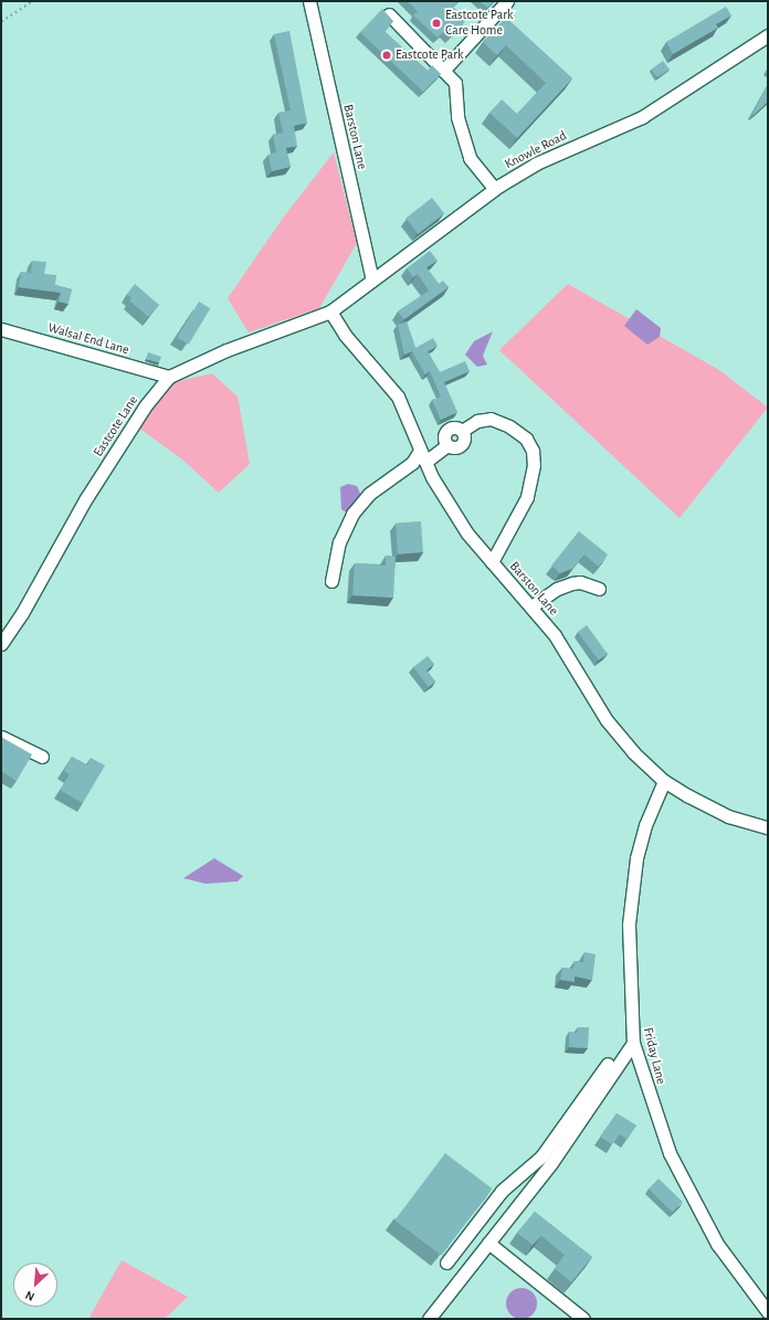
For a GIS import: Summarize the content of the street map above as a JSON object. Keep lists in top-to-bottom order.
{
  "streets": {
    "street": [
      "Barston Lane",
      "Knowle Road",
      "Walsal End Lane",
      "Eastcote Lane",
      "Friday Lane"
    ]
  },
  "crossings": [
    ["Barston Lane", "Knowle Road"],
    ["Barston Lane", "Eastcote Lane"],
    ["Barston Lane", "Friday Lane"],
    ["Knowle Road", "Eastcote Lane"],
    ["Walsal End Lane", "Eastcote Lane"]
  ],
  "places": ["Eastcote Park Care Home", "Eastcote Park"],
  "north": "bottom left"
}
